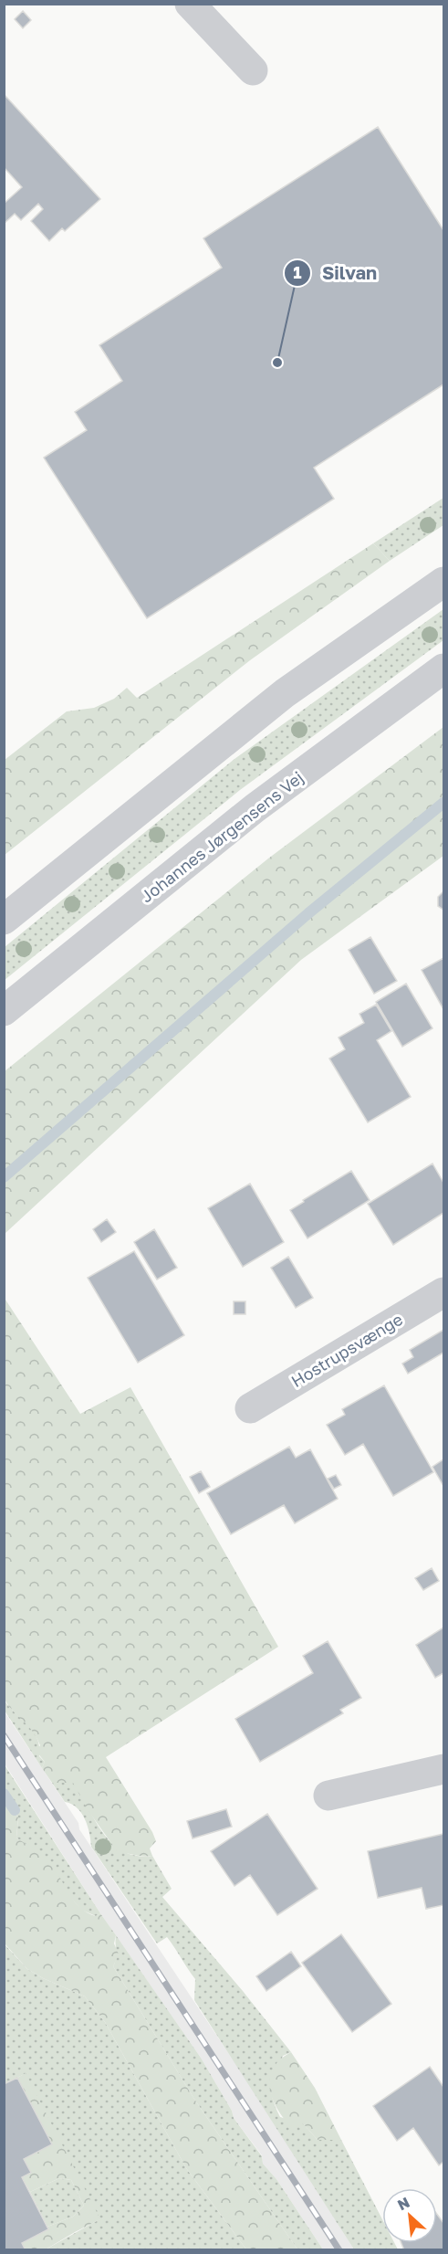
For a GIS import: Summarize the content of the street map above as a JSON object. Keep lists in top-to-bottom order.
{
  "streets": {
    "street": ["Johannes Jørgensens Vej", "Hostrupsvænge"]
  },
  "places": ["Silvan"],
  "north": "top left"
}
